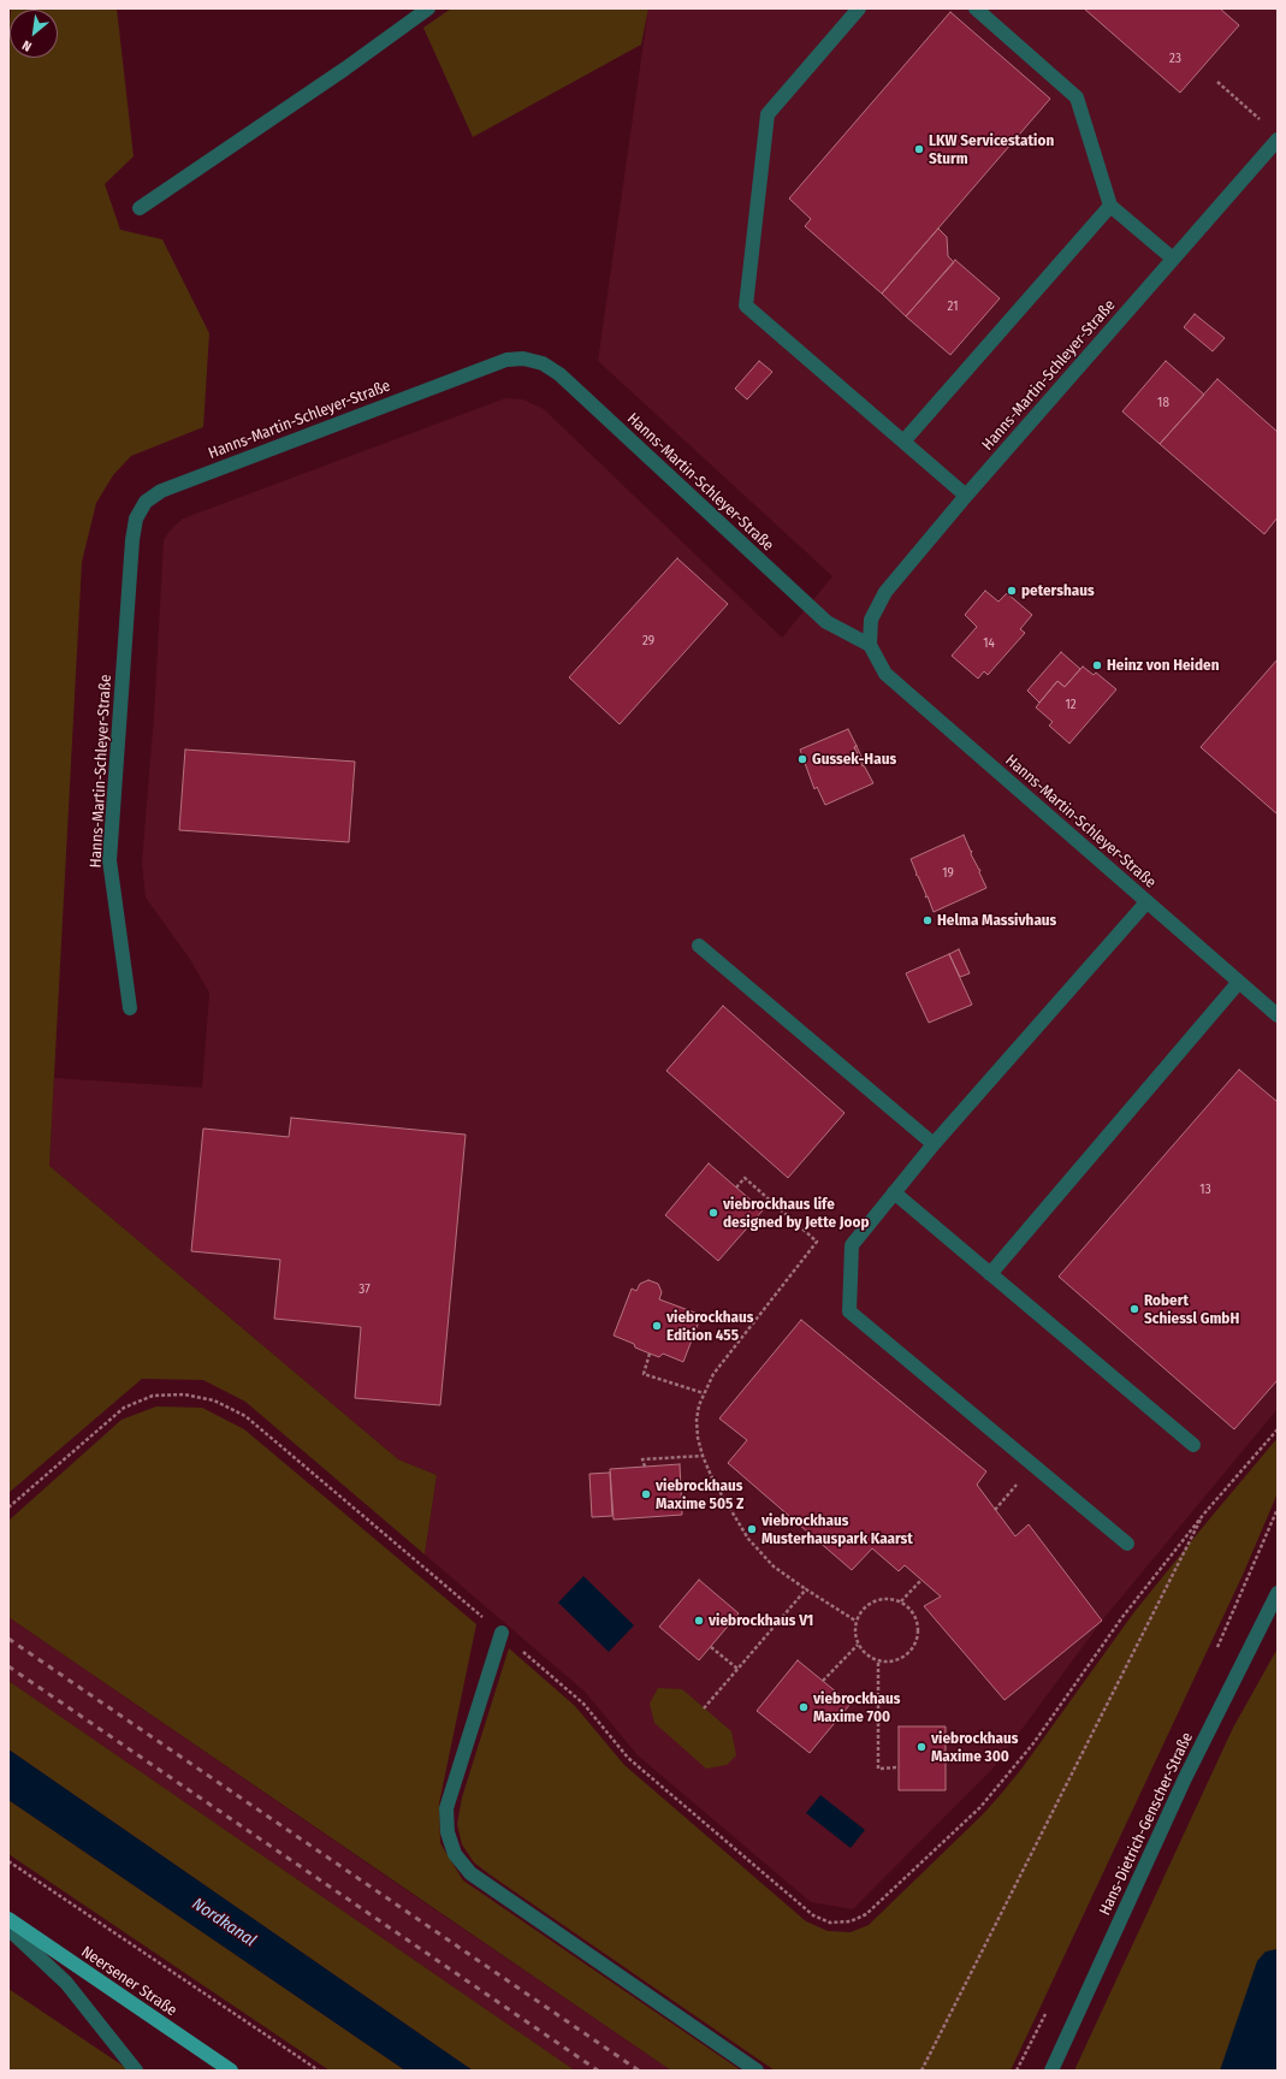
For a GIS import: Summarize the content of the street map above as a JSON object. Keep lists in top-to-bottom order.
{
  "streets": {
    "main road": ["Neersener Straße"],
    "street": ["Hanns-Martin-Schleyer-Straße", "Hans-Dietrich-Genscher-Straße"]
  },
  "water": ["Nordkanal"],
  "places": [
    "LKW Servicestation Sturm",
    "petershaus",
    "Heinz von Heiden",
    "Gussek-Haus",
    "Helma Massivhaus",
    "viebrockhaus life designed by Jette Joop",
    "Robert Schiessl GmbH",
    "viebrockhaus Edition 455",
    "viebrockhaus Maxime 505 Z",
    "viebrockhaus Musterhauspark Kaarst",
    "viebrockhaus V1",
    "viebrockhaus Maxime 700",
    "viebrockhaus Maxime 300"
  ],
  "house_numbers": [
    "23",
    "21",
    "18",
    "29",
    "14",
    "12",
    "19",
    "13",
    "37"
  ],
  "north": "bottom left"
}
